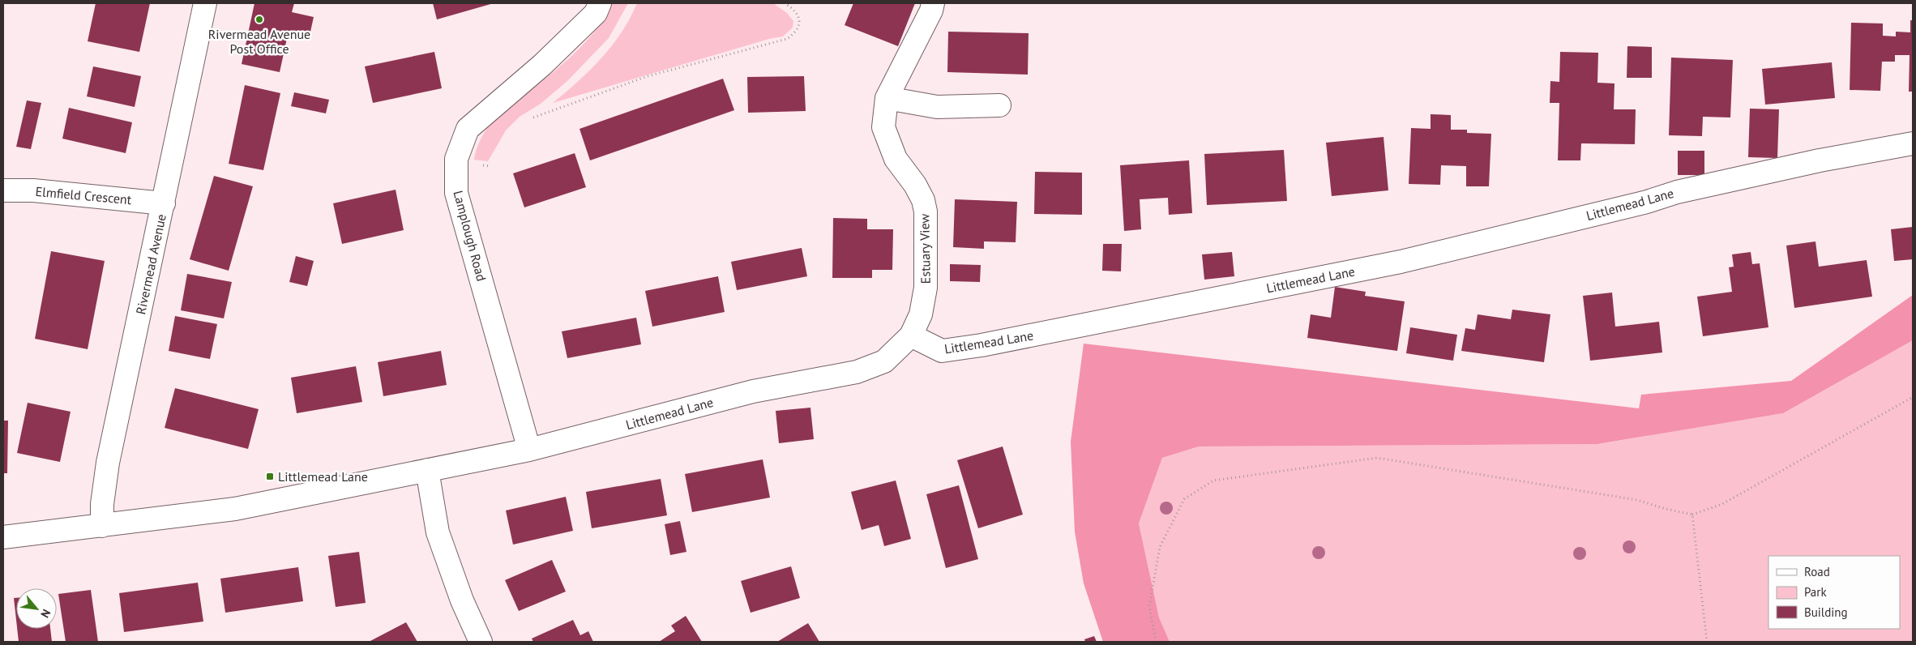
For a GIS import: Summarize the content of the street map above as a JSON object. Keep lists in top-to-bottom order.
{
  "streets": {
    "street": [
      "Elmfield Crescent",
      "Littlemead Lane",
      "Lamplough Road",
      "Estuary View",
      "Rivermead Avenue"
    ]
  },
  "crossings": [
    ["Elmfield Crescent", "Rivermead Avenue"],
    ["Littlemead Lane", "Lamplough Road"],
    ["Littlemead Lane", "Estuary View"],
    ["Littlemead Lane", "Rivermead Avenue"]
  ],
  "places": {
    "other": ["Rivermead Avenue Post Office"],
    "transit": ["Littlemead Lane"]
  },
  "legend": ["Road", "Park", "Building"],
  "north": "bottom right"
}
